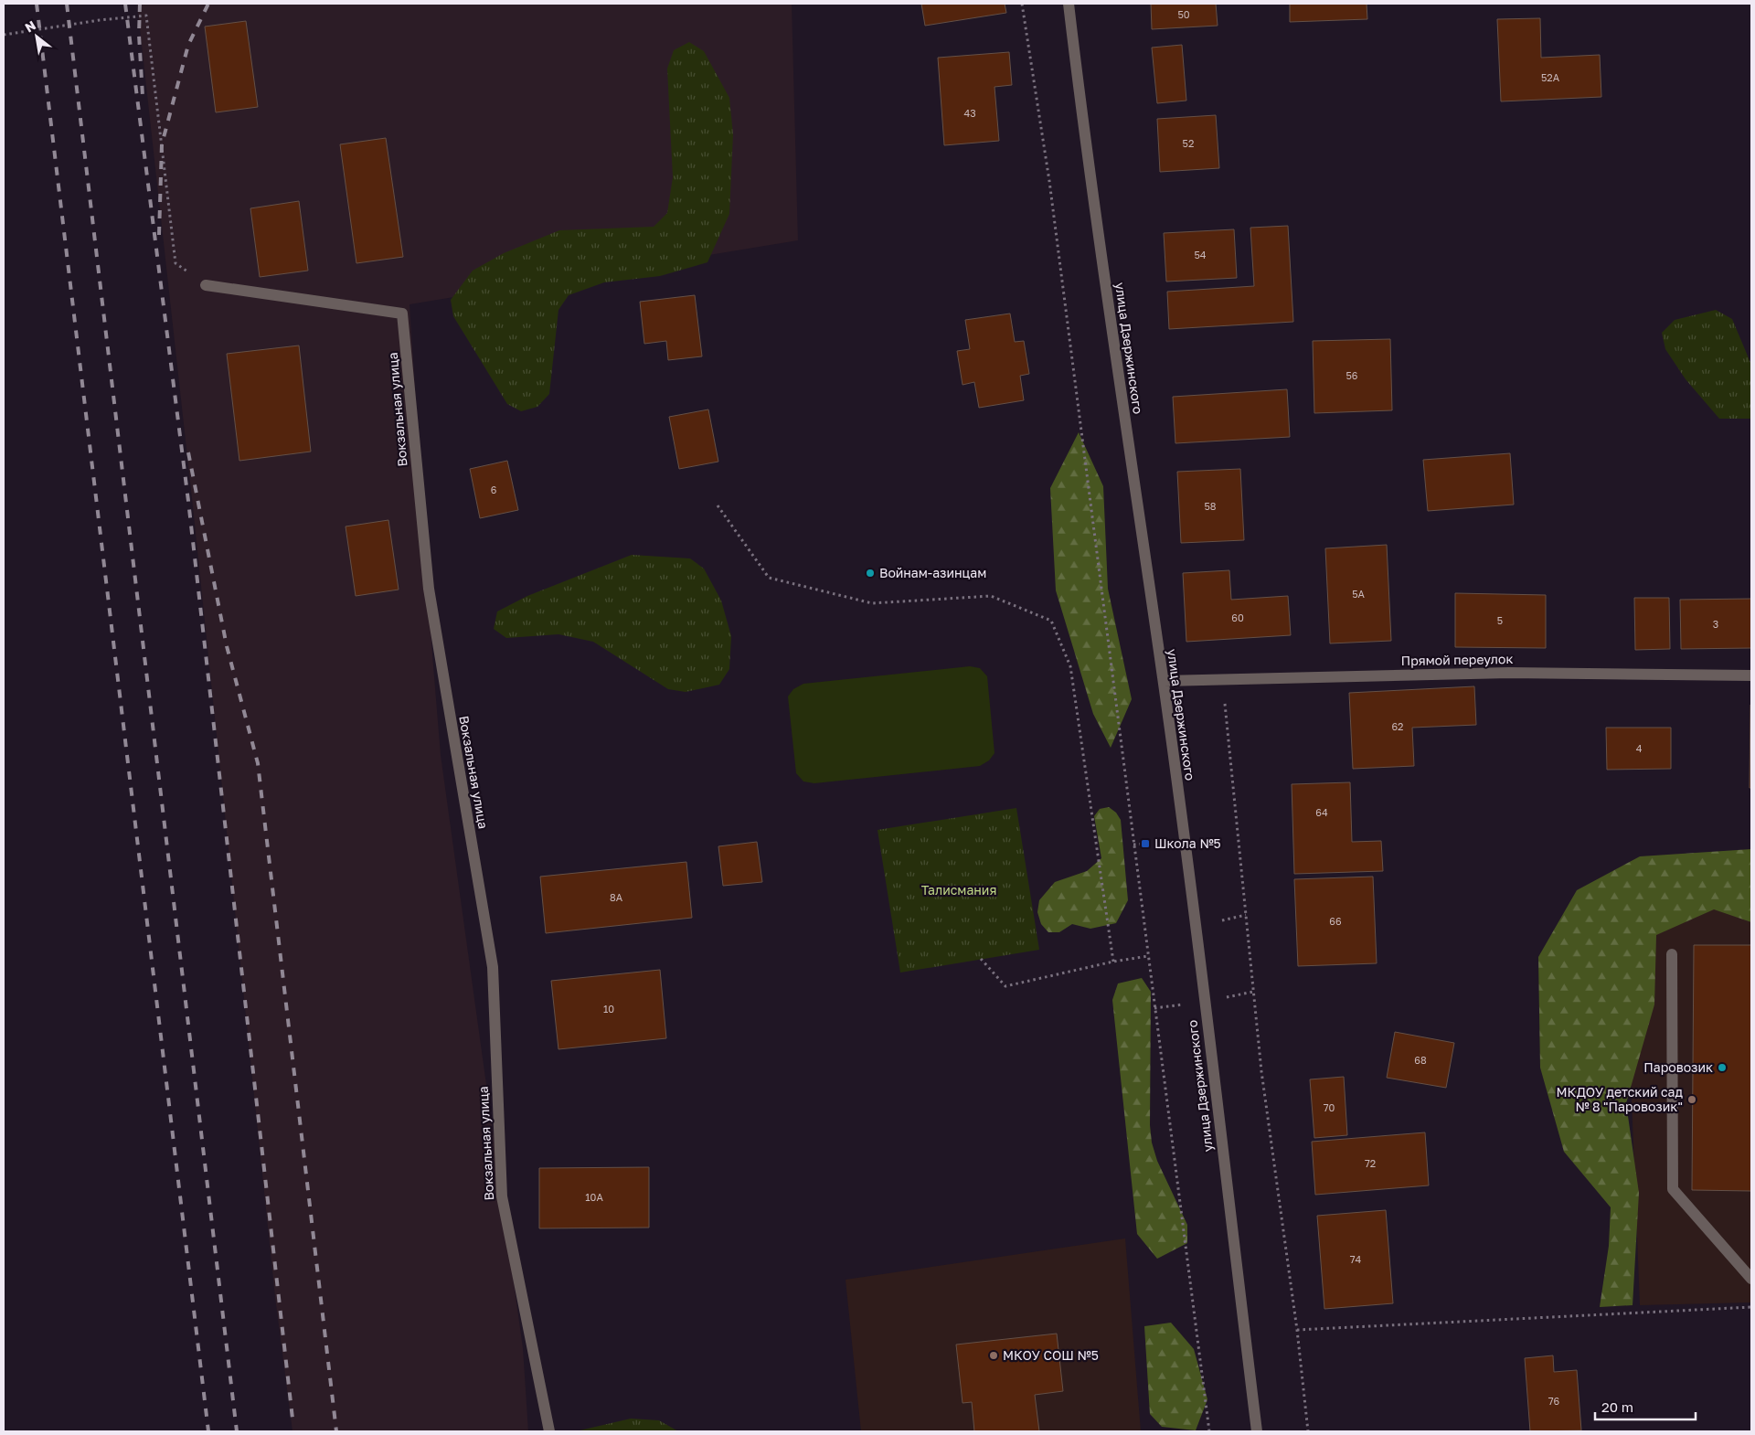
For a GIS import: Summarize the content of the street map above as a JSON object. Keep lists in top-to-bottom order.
{
  "streets": {
    "street": ["улица Дзержинского", "Вокзальная улица", "Прямой переулок"]
  },
  "crossings": [
    ["улица Дзержинского", "Прямой переулок"]
  ],
  "parks": ["Талисмания"],
  "places": {
    "other": [
      "Войнам-азинцам",
      "Паровозик",
      "МКДОУ детский сад № 8 \"Паровозик\"",
      "МКОУ СОШ №5"
    ],
    "transit": ["Школа №5"]
  },
  "house_numbers": [
    "50",
    "52А",
    "43",
    "52",
    "54",
    "56",
    "6",
    "58",
    "5А",
    "60",
    "5",
    "3",
    "62",
    "4",
    "64",
    "8А",
    "66",
    "10",
    "68",
    "70",
    "72",
    "10А",
    "74",
    "76"
  ],
  "scale_bar": "20 m",
  "north": "top left"
}
